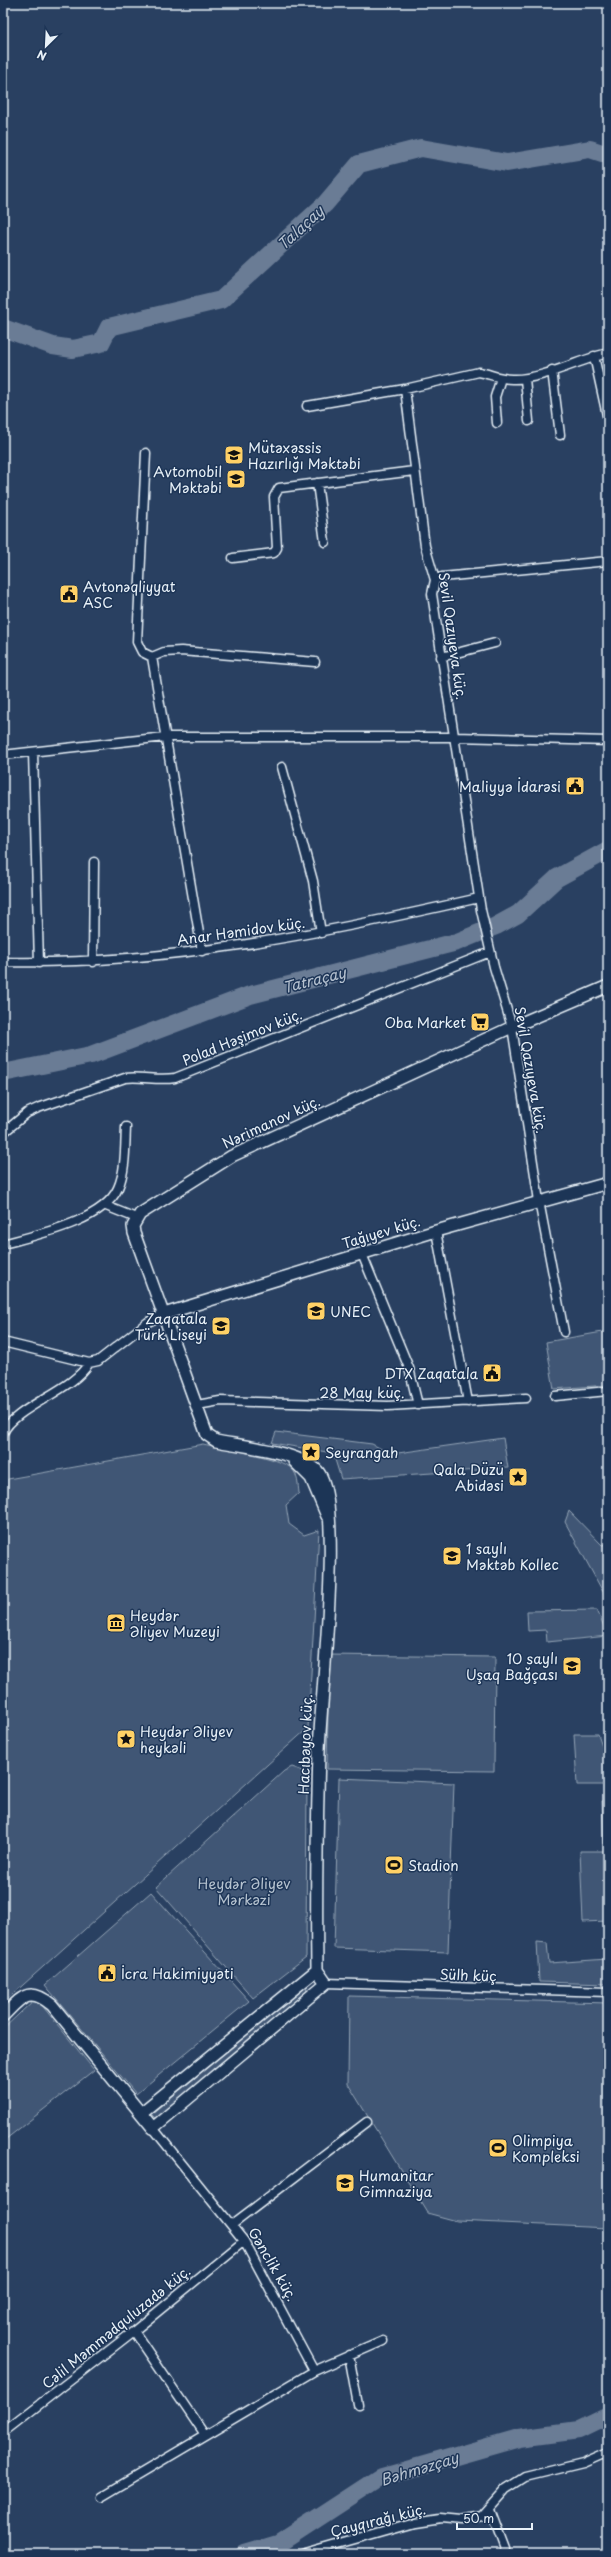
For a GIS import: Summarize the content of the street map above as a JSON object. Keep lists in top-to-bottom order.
{
  "streets": {
    "street": [
      "Sevil Qazıyeva küç.",
      "Anar Həmidov küç.",
      "Polad Həşimov küç.",
      "Nərimanov küç.",
      "Tağıyev küç.",
      "28 May küç.",
      "Hacıbəyov küç.",
      "Sülh küç",
      "Gənclik küç.",
      "Cəlil Məmmədquluzadə küç.",
      "Çayqırağı küç."
    ]
  },
  "crossings": [
    ["Sevil Qazıyeva küç.", "Anar Həmidov küç."],
    ["Sevil Qazıyeva küç.", "Polad Həşimov küç."],
    ["Sevil Qazıyeva küç.", "Nərimanov küç."],
    ["Sevil Qazıyeva küç.", "Tağıyev küç."],
    ["28 May küç.", "Hacıbəyov küç."],
    ["Gənclik küç.", "Cəlil Məmmədquluzadə küç."]
  ],
  "water": ["Talaçay", "Tatraçay", "Bəhməzçay"],
  "parks": ["Heydər Əliyev Mərkəzi"],
  "places": {
    "school or university": [
      "Mütəxəssis Hazırlığı Məktəbi",
      "Avtomobil Məktəbi",
      "UNEC",
      "Zaqatala Türk Liseyi",
      "1 saylı Məktəb Kollec",
      "10 saylı Uşaq Bağçası",
      "Humanitar Gimnaziya"
    ],
    "public building": [
      "Avtonəqliyyat ASC",
      "Maliyyə İdarəsi",
      "DTX Zaqatala",
      "İcra Hakimiyyəti"
    ],
    "supermarket": ["Oba Market"],
    "place": ["Seyrangah", "Qala Düzü Abidəsi", "Heydər Əliyev heykəli"],
    "museum": ["Heydər Əliyev Muzeyi"],
    "sports": ["Stadion", "Olimpiya Kompleksi"]
  },
  "scale_bar": "50 m",
  "north": "bottom left"
}
